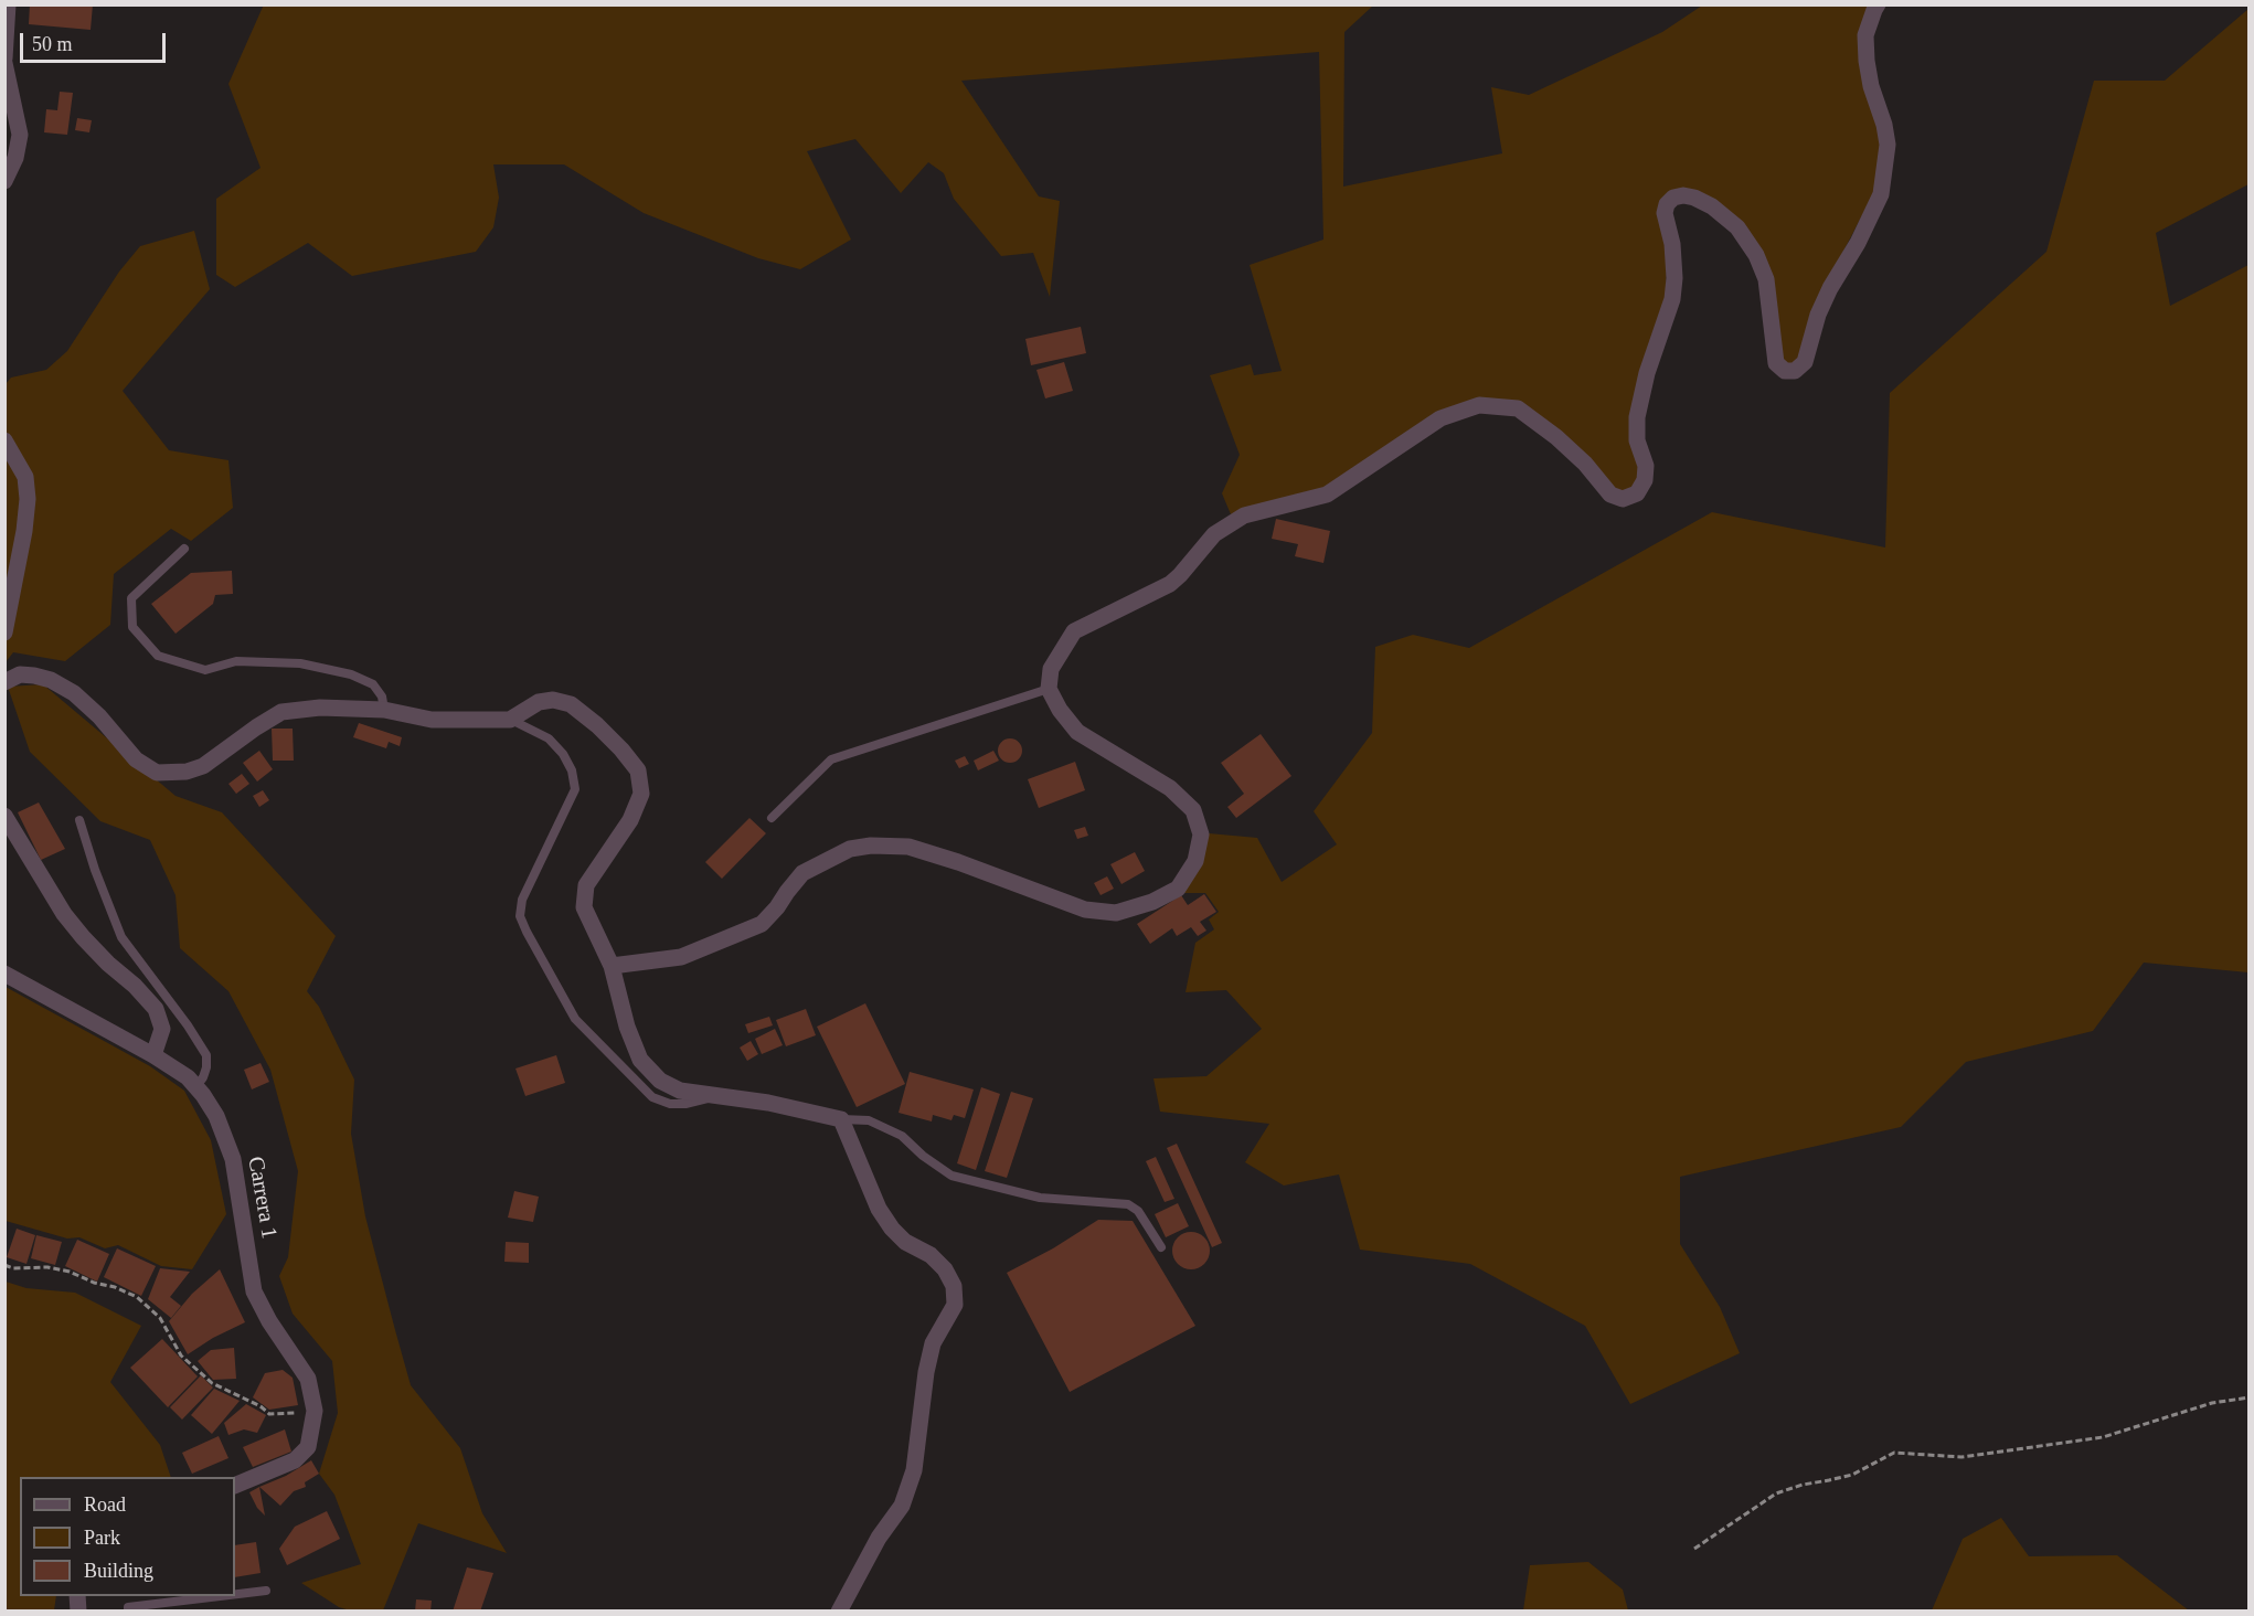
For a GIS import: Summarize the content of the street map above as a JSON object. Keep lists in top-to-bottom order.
{
  "streets": {
    "street": ["Carrera 1"]
  },
  "legend": ["Road", "Park", "Building"],
  "scale_bar": "50 m"
}
